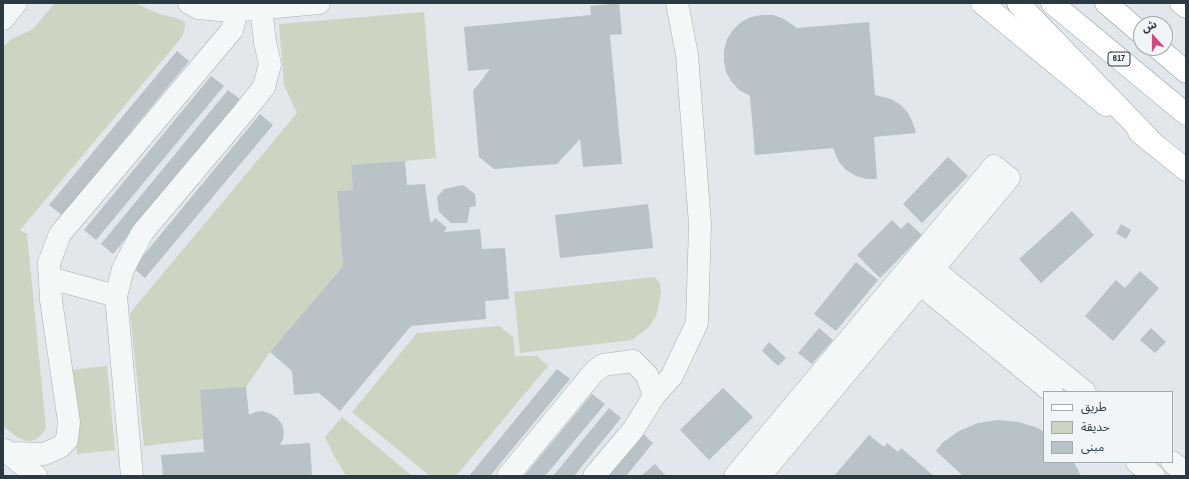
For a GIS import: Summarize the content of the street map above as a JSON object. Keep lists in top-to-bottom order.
{
  "streets": {
    "main road": ["617"]
  },
  "legend": ["طريق", "حديقة", "مبنى"],
  "north": "top"
}
